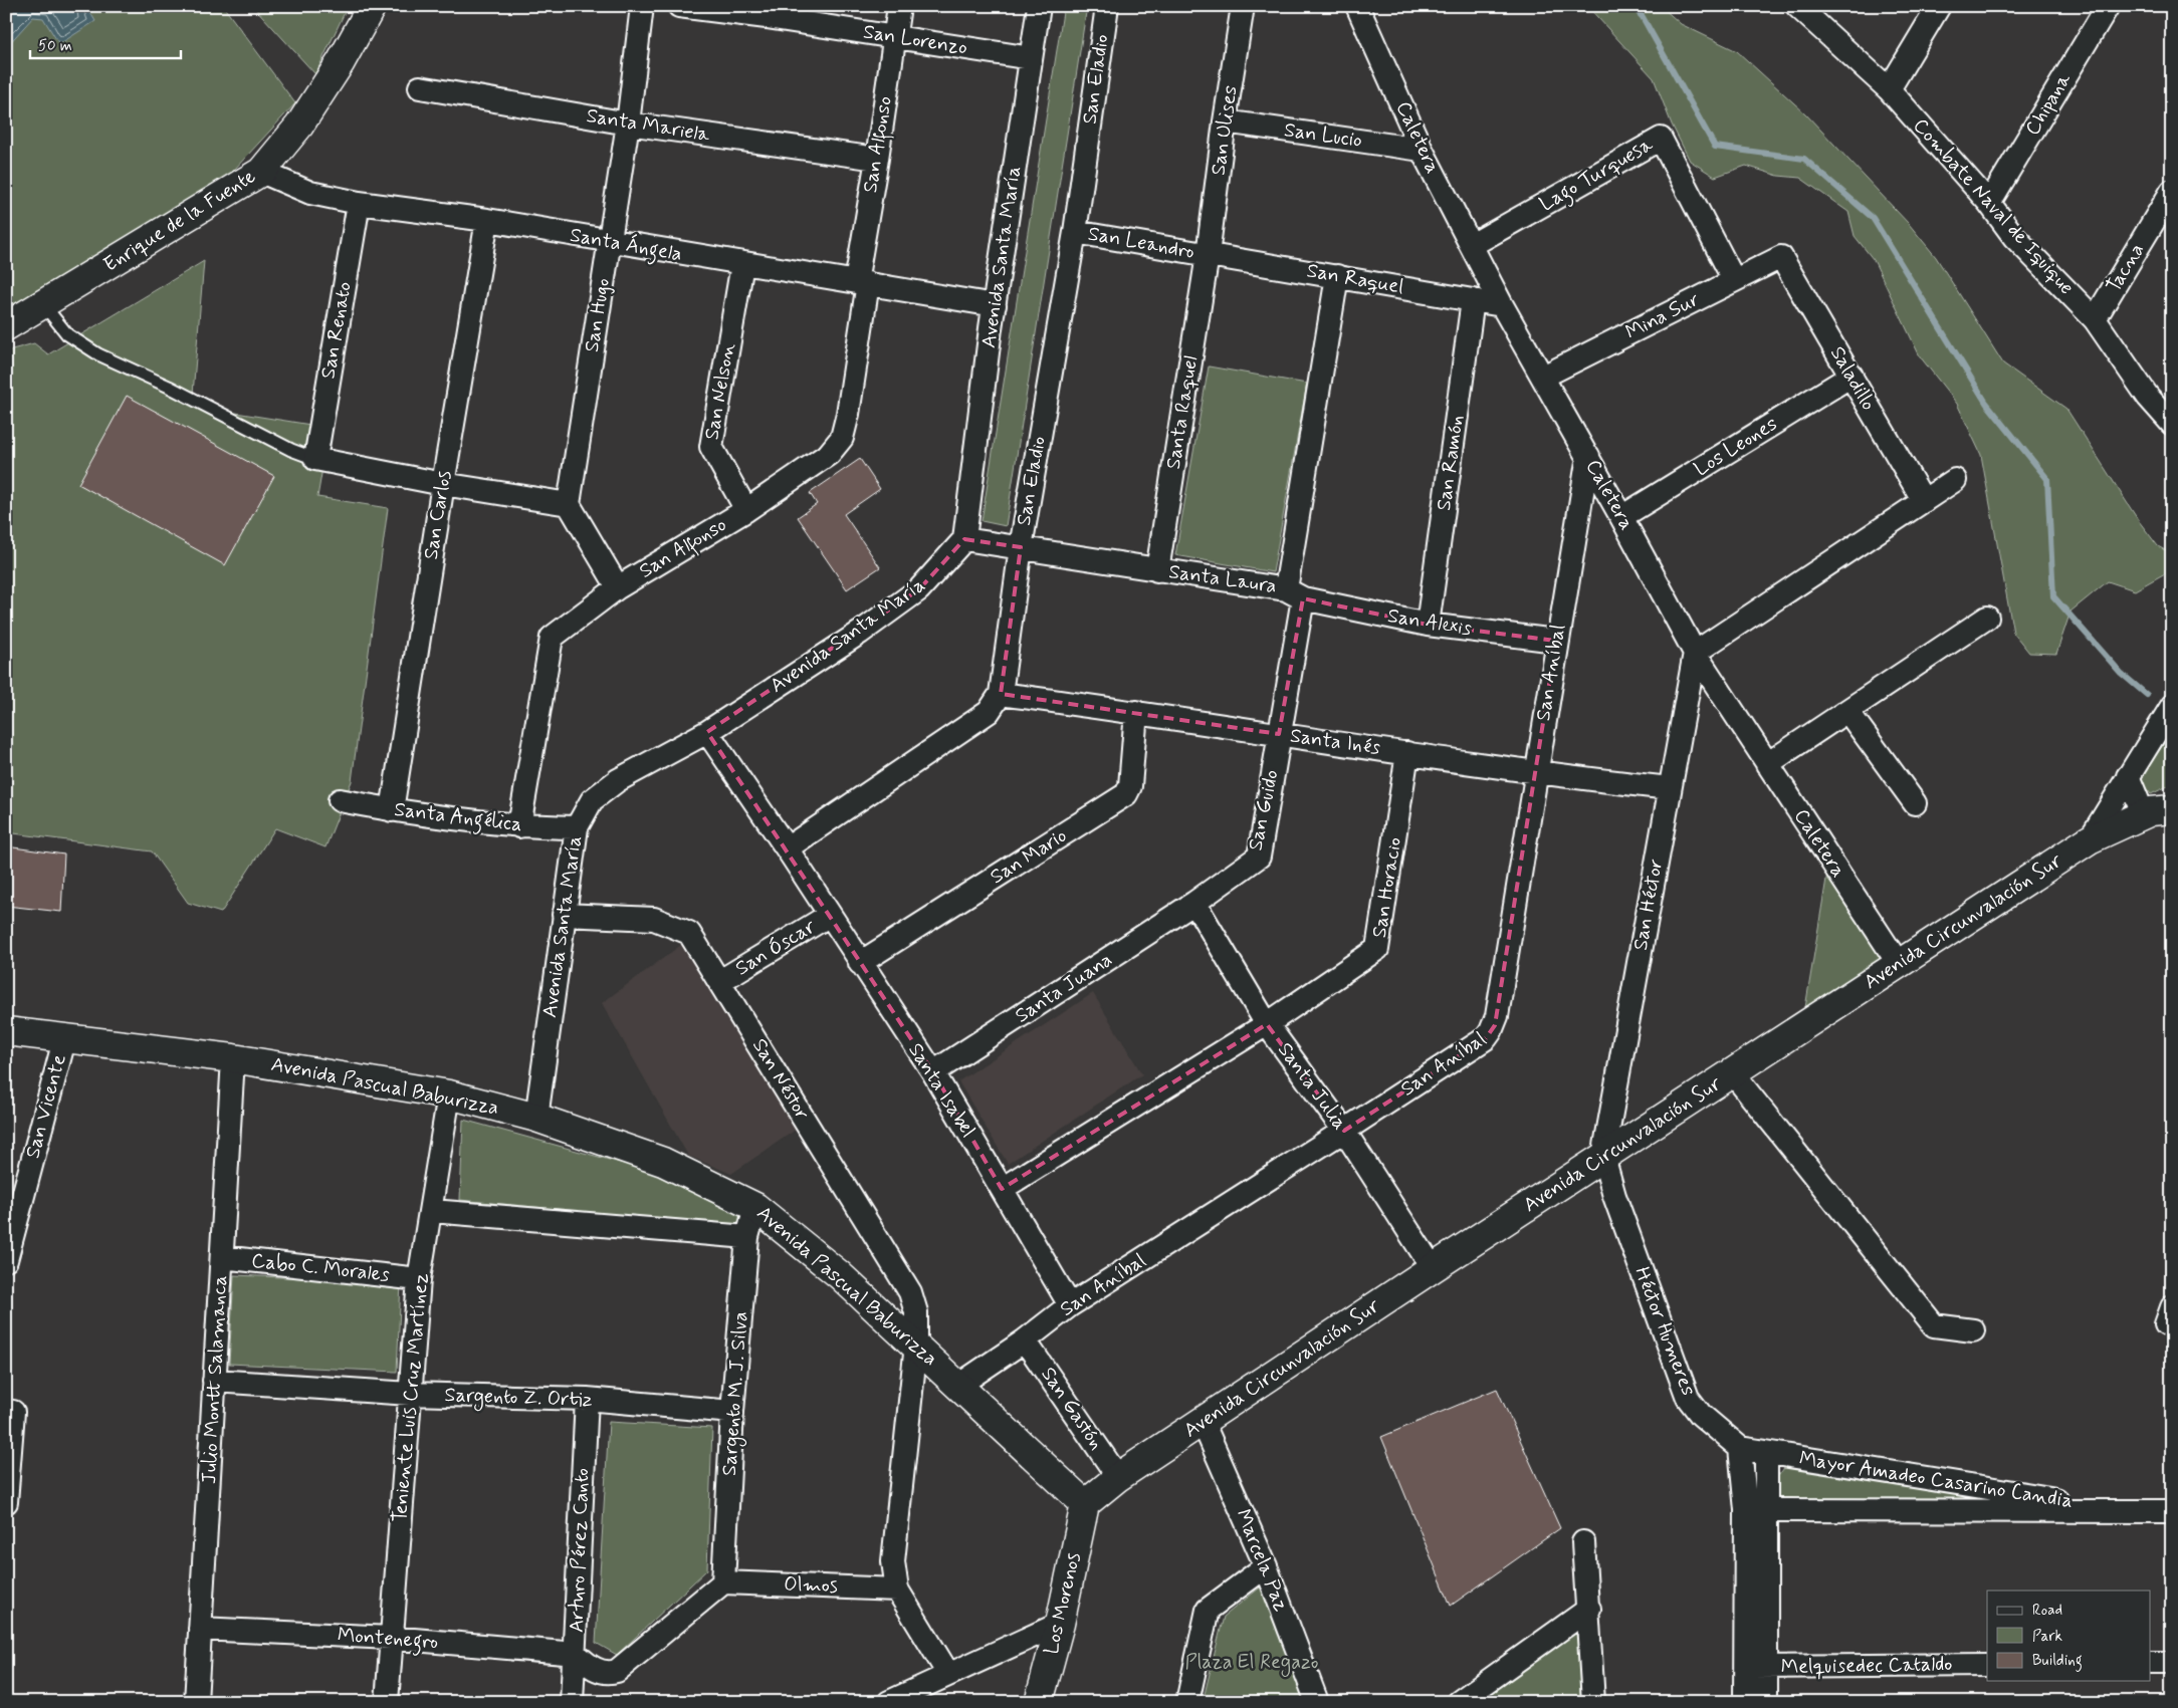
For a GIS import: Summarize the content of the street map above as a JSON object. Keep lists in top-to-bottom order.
{
  "streets": {
    "main road": [
      "Enrique de la Fuente",
      "Avenida Circunvalación Sur",
      "Avenida Pascual Baburizza",
      "Los Morenos"
    ],
    "street": [
      "San Lorenzo",
      "San Eladio",
      "Chipana",
      "Santa Mariela",
      "San Ulises",
      "San Lucio",
      "Caletera",
      "San Alfonso",
      "Lago Turquesa",
      "Combate Naval de Iquique",
      "San Leandro",
      "Santa Ángela",
      "Avenida Santa María",
      "Tacna",
      "San Raquel",
      "San Hugo",
      "Mina Sur",
      "San Renato",
      "Saladillo",
      "San Nelson",
      "Santa Raquel",
      "Los Leones",
      "San Ramón",
      "San Carlos",
      "Santa Laura",
      "San Alexis",
      "San Aníbal",
      "Santa Inés",
      "San Guido",
      "Santa Angélica",
      "San Mario",
      "San Horacio",
      "San Héctor",
      "San Óscar",
      "Santa Juana",
      "San Néstor",
      "Santa Julia",
      "Santa Isabel",
      "San Vicente",
      "Cabo C. Morales",
      "Héctor Humeres",
      "Julio Montt Salamanca",
      "Sargento M. J. Silva",
      "Teniente Luis Cruz Martínez",
      "Sargento Z. Ortiz",
      "San Gastón",
      "Mayor Amadeo Casarino Candia",
      "Arturo Pérez Canto",
      "Marcela Paz",
      "Olmos",
      "Montenegro",
      "Melquisedec Cataldo"
    ]
  },
  "crossings": [
    ["San Lorenzo", "San Alfonso"],
    ["San Lorenzo", "Avenida Santa María"],
    ["San Eladio", "San Leandro"],
    ["San Eladio", "Santa Laura"],
    ["San Eladio", "Santa Inés"],
    ["San Eladio", "Santa Isabel"],
    ["Chipana", "Combate Naval de Iquique"],
    ["Santa Mariela", "San Alfonso"],
    ["Santa Mariela", "San Hugo"],
    ["San Ulises", "San Lucio"],
    ["San Ulises", "San Leandro"],
    ["San Ulises", "San Raquel"],
    ["San Ulises", "Santa Raquel"],
    ["San Lucio", "Caletera"],
    ["Caletera", "Lago Turquesa"],
    ["Caletera", "San Raquel"],
    ["Caletera", "Mina Sur"],
    ["Caletera", "Los Leones"],
    ["Caletera", "San Aníbal"],
    ["Caletera", "San Héctor"],
    ["Caletera", "Avenida Circunvalación Sur"],
    ["San Alfonso", "Santa Ángela"],
    ["San Alfonso", "San Nelson"],
    ["San Alfonso", "Santa Angélica"],
    ["Lago Turquesa", "Mina Sur"],
    ["Combate Naval de Iquique", "Tacna"],
    ["Enrique de la Fuente", "Santa Ángela"],
    ["San Leandro", "San Raquel"],
    ["San Leandro", "Santa Raquel"],
    ["Santa Ángela", "Avenida Santa María"],
    ["Santa Ángela", "San Hugo"],
    ["Santa Ángela", "San Renato"],
    ["Santa Ángela", "San Nelson"],
    ["Santa Ángela", "San Carlos"],
    ["Avenida Santa María", "Santa Laura"],
    ["Avenida Santa María", "Santa Angélica"],
    ["Avenida Santa María", "San Néstor"],
    ["Avenida Santa María", "Avenida Pascual Baburizza"],
    ["Avenida Santa María", "Santa Isabel"],
    ["San Raquel", "Santa Raquel"],
    ["San Raquel", "San Ramón"],
    ["San Raquel", "Santa Laura"],
    ["Mina Sur", "Saladillo"],
    ["Saladillo", "Los Leones"],
    ["Santa Raquel", "Santa Laura"],
    ["San Ramón", "San Alexis"],
    ["San Carlos", "Santa Angélica"],
    ["Santa Laura", "San Alexis"],
    ["Santa Laura", "San Guido"],
    ["San Alexis", "San Aníbal"],
    ["San Alexis", "San Guido"],
    ["San Aníbal", "Santa Inés"],
    ["San Aníbal", "Avenida Pascual Baburizza"],
    ["San Aníbal", "Santa Julia"],
    ["San Aníbal", "Santa Isabel"],
    ["San Aníbal", "San Gastón"],
    ["Santa Inés", "San Guido"],
    ["Santa Inés", "San Mario"],
    ["Santa Inés", "San Horacio"],
    ["Santa Inés", "San Héctor"],
    ["San Guido", "Santa Juana"],
    ["San Guido", "Santa Julia"],
    ["San Mario", "Santa Isabel"],
    ["San Horacio", "Santa Julia"],
    ["San Héctor", "Avenida Circunvalación Sur"],
    ["San Héctor", "Héctor Humeres"],
    ["Avenida Circunvalación Sur", "Avenida Pascual Baburizza"],
    ["Avenida Circunvalación Sur", "Santa Julia"],
    ["Avenida Circunvalación Sur", "Héctor Humeres"],
    ["Avenida Circunvalación Sur", "San Gastón"],
    ["Avenida Circunvalación Sur", "Marcela Paz"],
    ["Avenida Circunvalación Sur", "Los Morenos"],
    ["San Óscar", "San Néstor"],
    ["San Óscar", "Santa Isabel"],
    ["Santa Juana", "Santa Julia"],
    ["Santa Juana", "Santa Isabel"],
    ["San Néstor", "Avenida Pascual Baburizza"],
    ["San Néstor", "Olmos"],
    ["Avenida Pascual Baburizza", "San Vicente"],
    ["Avenida Pascual Baburizza", "Julio Montt Salamanca"],
    ["Avenida Pascual Baburizza", "Sargento M. J. Silva"],
    ["Avenida Pascual Baburizza", "Teniente Luis Cruz Martínez"],
    ["Avenida Pascual Baburizza", "Los Morenos"],
    ["Cabo C. Morales", "Julio Montt Salamanca"],
    ["Cabo C. Morales", "Teniente Luis Cruz Martínez"],
    ["Héctor Humeres", "Mayor Amadeo Casarino Candia"],
    ["Julio Montt Salamanca", "Sargento Z. Ortiz"],
    ["Julio Montt Salamanca", "Montenegro"],
    ["Sargento M. J. Silva", "Sargento Z. Ortiz"],
    ["Sargento M. J. Silva", "Olmos"],
    ["Teniente Luis Cruz Martínez", "Sargento Z. Ortiz"],
    ["Teniente Luis Cruz Martínez", "Montenegro"],
    ["Sargento Z. Ortiz", "Arturo Pérez Canto"],
    ["Arturo Pérez Canto", "Montenegro"]
  ],
  "parks": ["Plaza El Regazo"],
  "legend": ["Road", "Park", "Building"],
  "scale_bar": "50 m"
}
